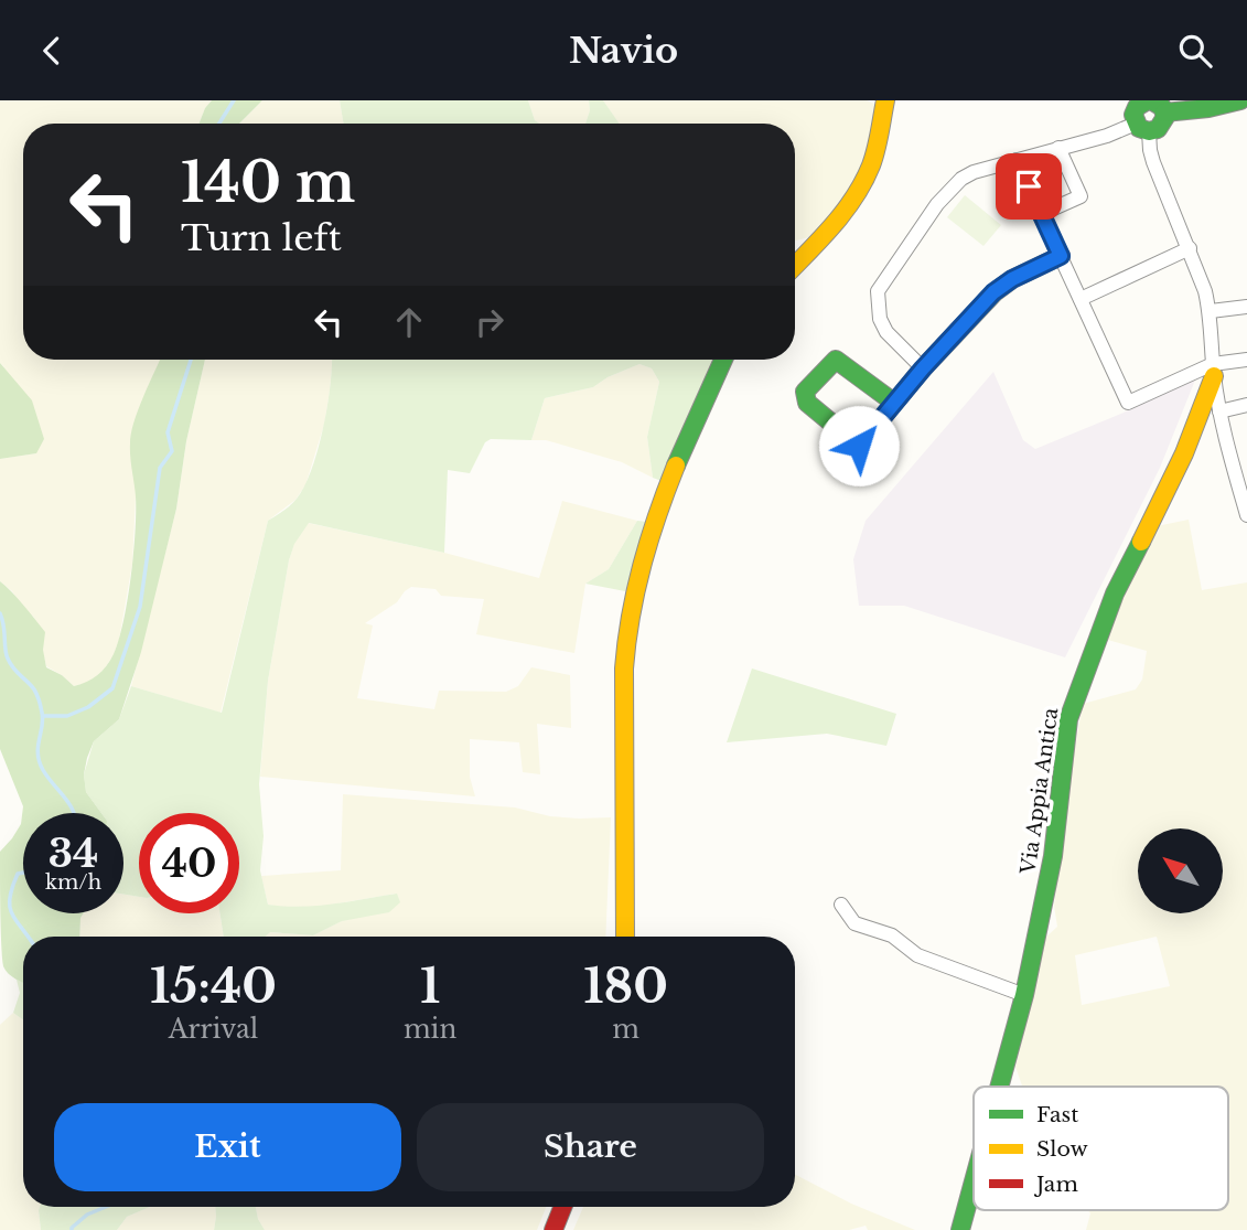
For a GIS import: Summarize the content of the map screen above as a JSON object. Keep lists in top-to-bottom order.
{
  "streets": {
    "street": ["Via Appia Antica"]
  },
  "legend": ["Fast", "Slow", "Jam"],
  "north": "top left",
  "page": {
    "header": "Navio",
    "turn": ["140 m", "Turn left"],
    "speed": "34 km/h",
    "limit": "40",
    "eta": [
      "15:40",
      "Arrival",
      "1",
      "min",
      "180",
      "m"
    ],
    "buttons": ["Exit", "Share"]
  }
}
